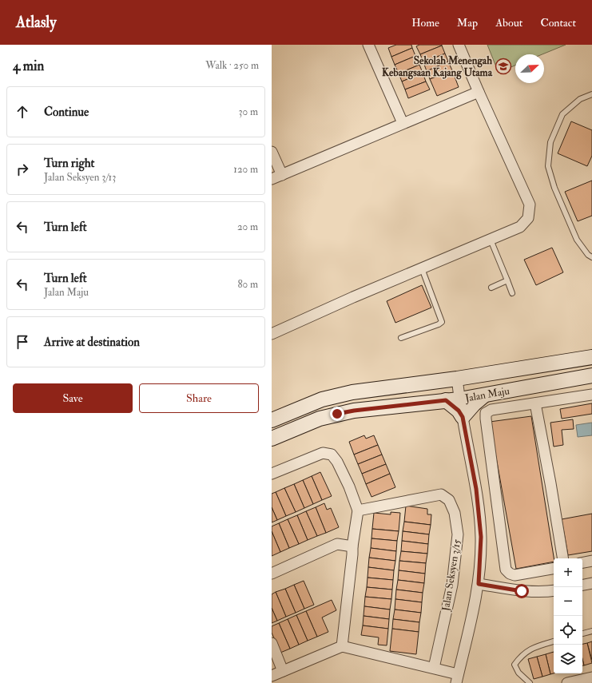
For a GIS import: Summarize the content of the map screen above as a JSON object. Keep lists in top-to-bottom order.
{
  "streets": {
    "street": ["Jalan Maju", "Jalan Seksyen 3/15"]
  },
  "places": {
    "school or university": ["Sekolah Menengah Kebangsaan Kajang Utama"]
  },
  "north": "top right",
  "page": {
    "header": "Atlasly",
    "nav": [
      "Home",
      "Map",
      "About",
      "Contact"
    ],
    "heading": ["4 min", "Walk · 250 m"],
    "list": [
      ["Continue", "30 m"],
      ["Turn right", "Jalan Seksyen 3/13", "120 m"],
      ["Turn left", "20 m"],
      ["Turn left", "Jalan Maju", "80 m"],
      "Arrive at destination"
    ],
    "buttons": ["Save", "Share"],
    "map_buttons": ["+", "−"]
  }
}
